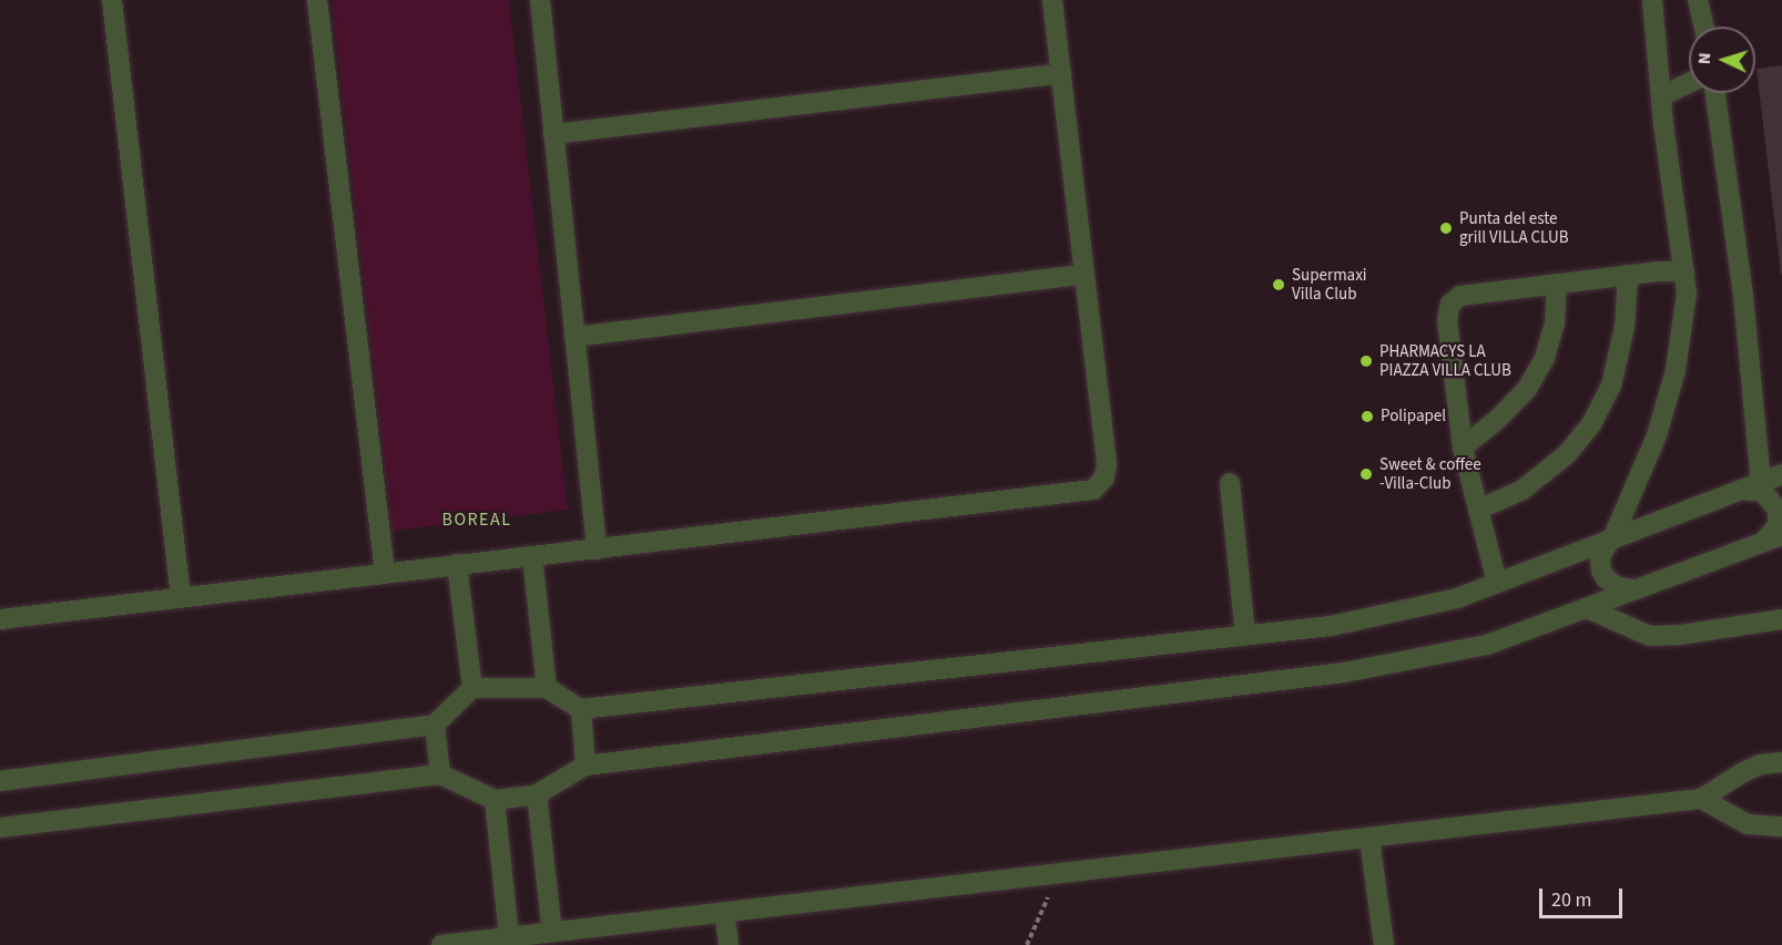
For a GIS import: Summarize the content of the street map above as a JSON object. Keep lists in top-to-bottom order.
{
  "districts": ["BOREAL"],
  "places": [
    "Punta del este grill VILLA CLUB",
    "Supermaxi Villa Club",
    "PHARMACYS LA PIAZZA VILLA CLUB",
    "Polipapel",
    "Sweet & coffee -Villa-Club"
  ],
  "scale_bar": "20 m",
  "north": "left"
}
